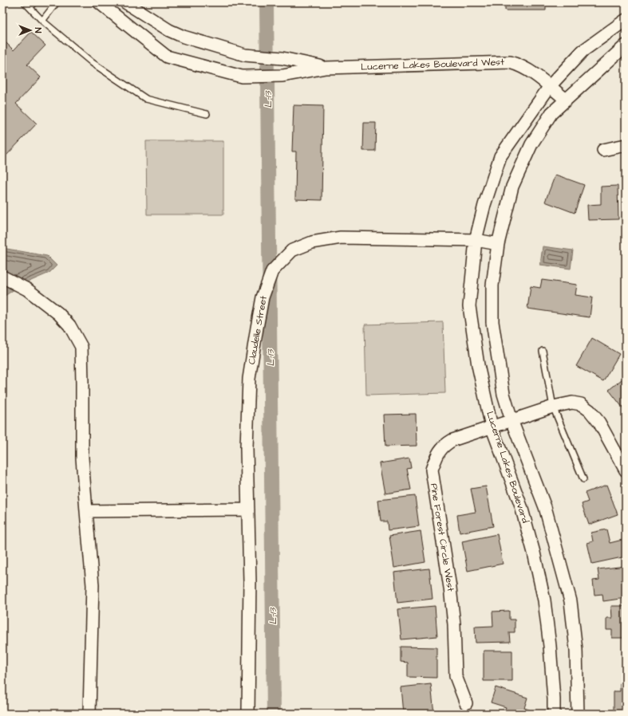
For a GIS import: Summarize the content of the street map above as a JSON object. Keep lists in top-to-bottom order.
{
  "streets": {
    "street": [
      "Lucerne Lakes Boulevard West",
      "Claudelle Street",
      "Lucerne Lakes Boulevard",
      "Pine Forest Circle West"
    ]
  },
  "crossings": [
    ["Lucerne Lakes Boulevard West", "Lucerne Lakes Boulevard"],
    ["Claudelle Street", "Lucerne Lakes Boulevard"],
    ["Lucerne Lakes Boulevard", "Pine Forest Circle West"]
  ],
  "water": ["L-13"],
  "north": "right"
}
